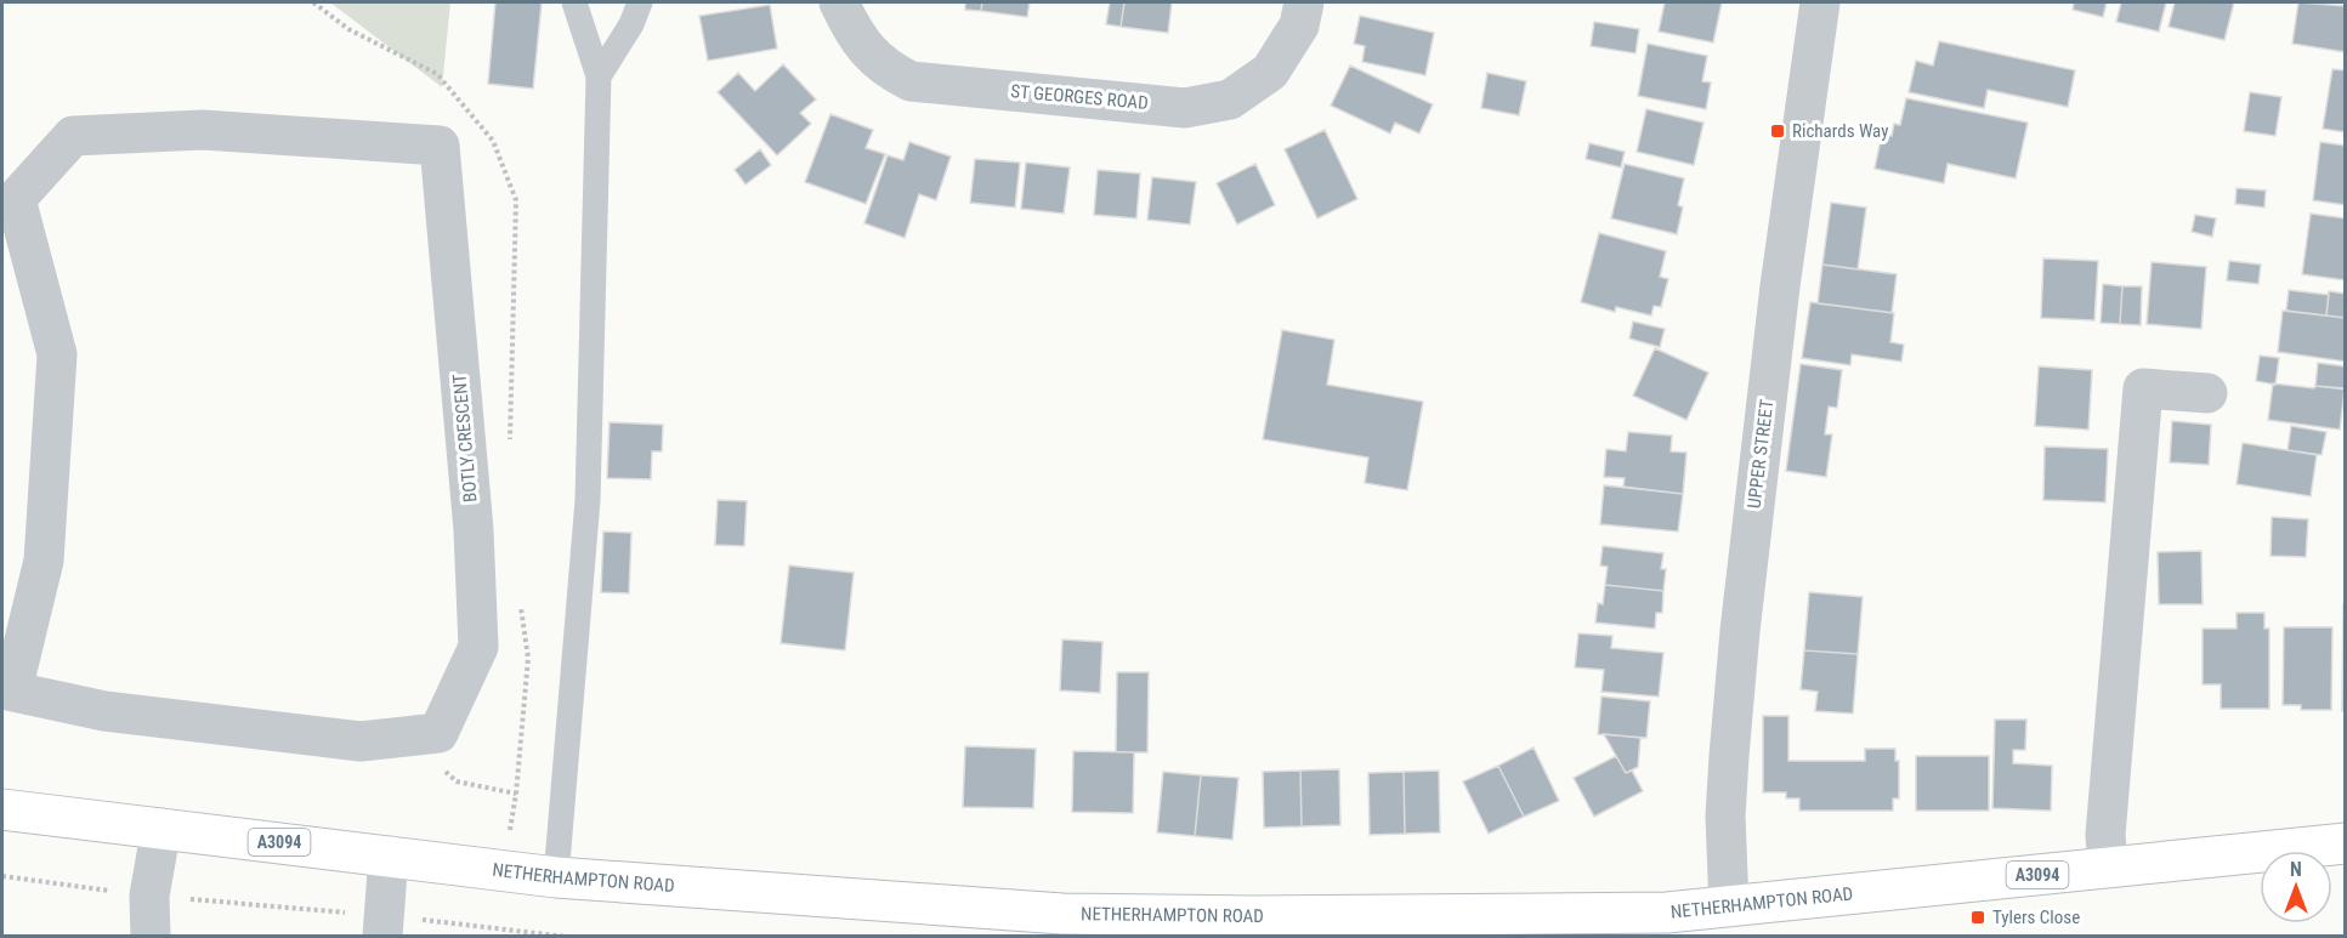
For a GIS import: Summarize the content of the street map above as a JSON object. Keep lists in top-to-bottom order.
{
  "streets": {
    "main road": ["A3094", "NETHERHAMPTON ROAD"],
    "street": ["ST GEORGES ROAD", "BOTLY CRESCENT", "UPPER STREET"]
  },
  "crossings": [
    ["UPPER STREET", "NETHERHAMPTON ROAD"]
  ],
  "places": {
    "transit": ["Richards Way", "Tylers Close"]
  },
  "north": "top"
}
